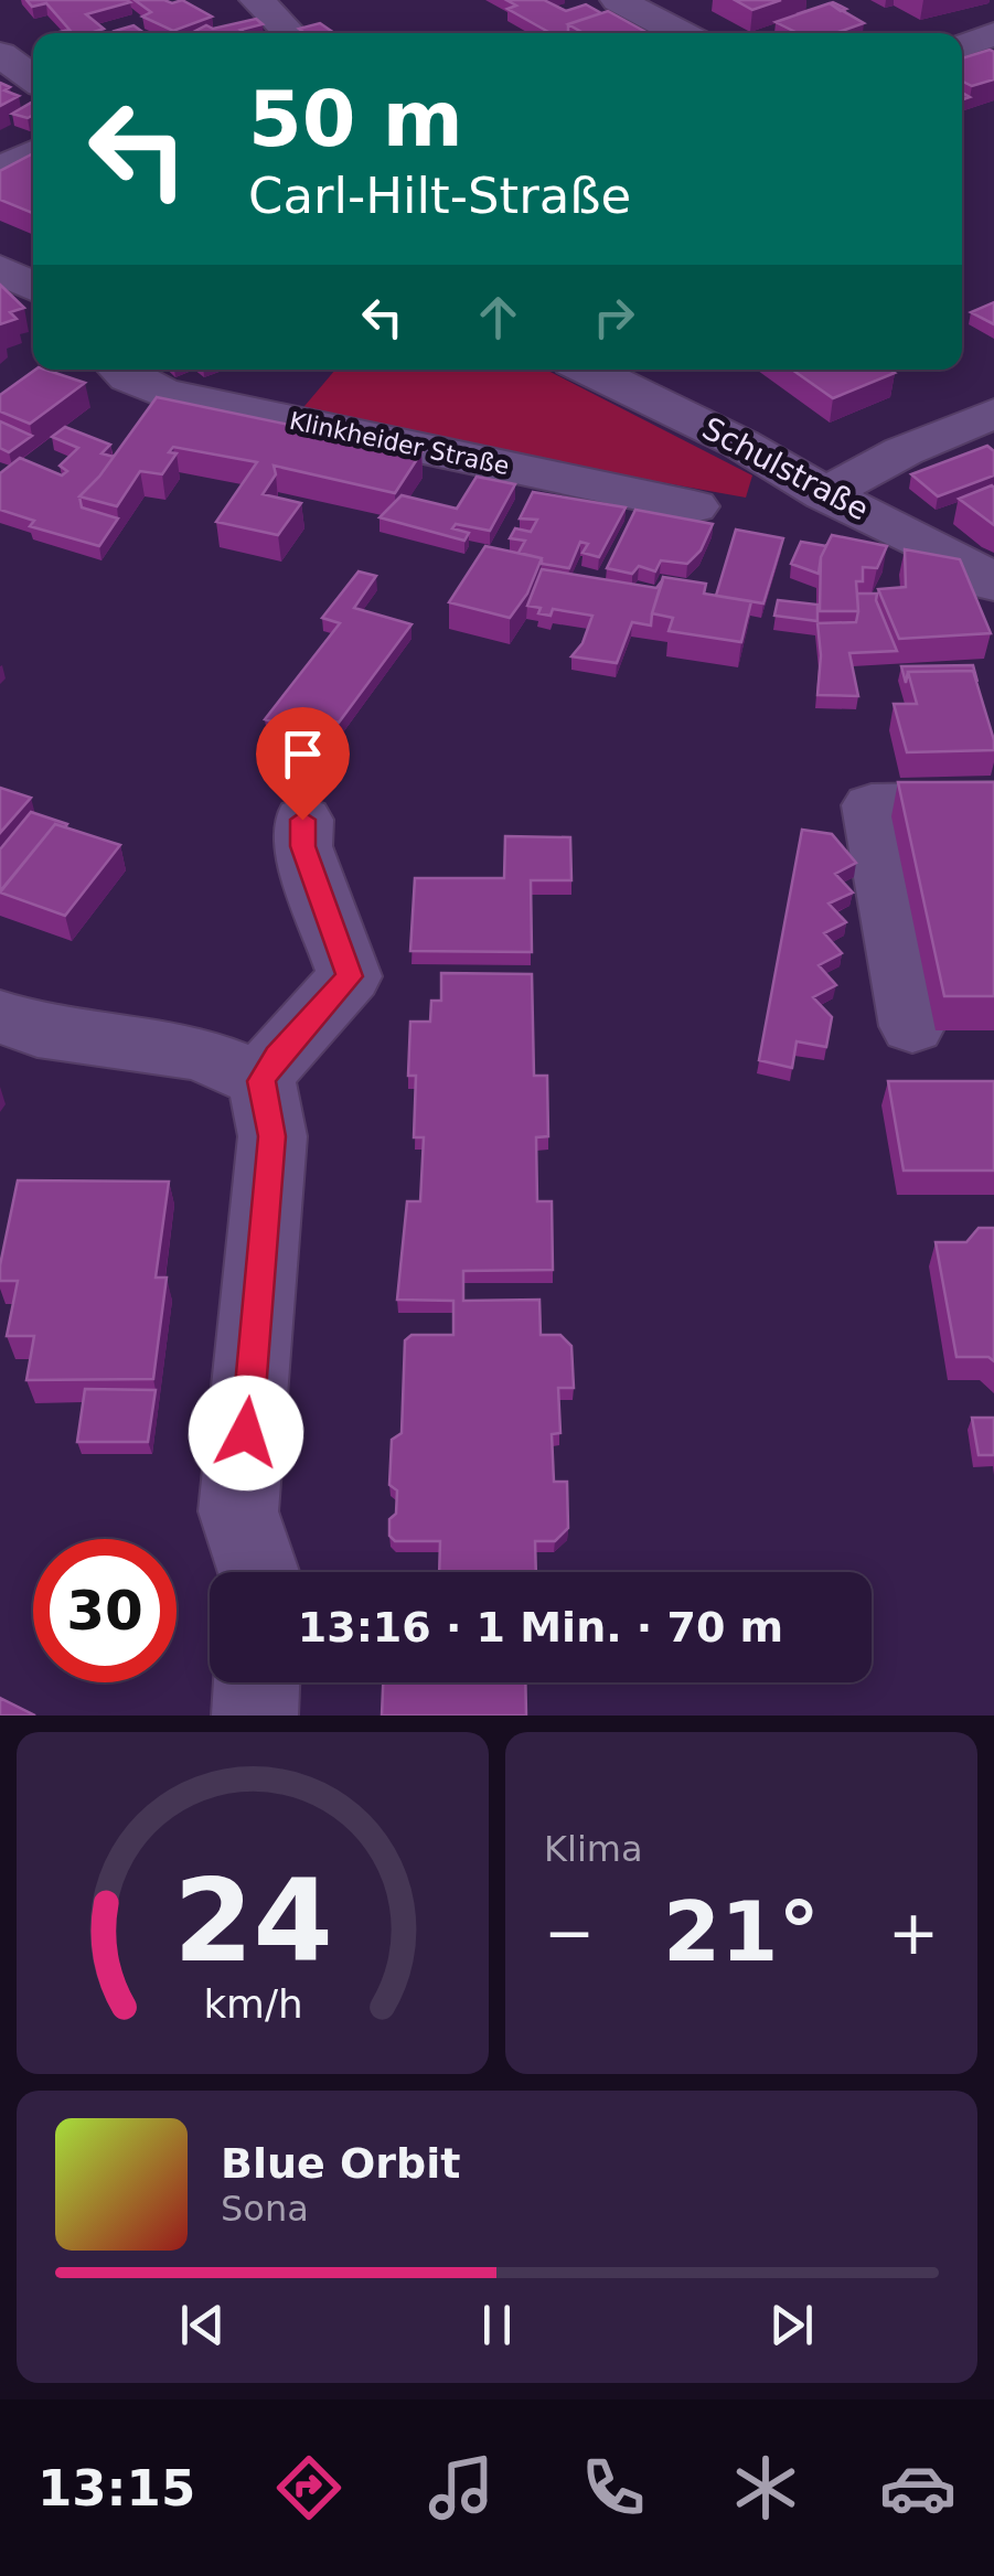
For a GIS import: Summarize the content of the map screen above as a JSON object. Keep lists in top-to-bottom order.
{
  "streets": {
    "street": ["Klinkheider Straße", "Schulstraße"]
  },
  "page": {
    "turn": ["50 m", "Carl-Hilt-Straße"],
    "limit": "30",
    "trip": "13:16 · 1 Min. · 70 m",
    "tile": "Klima",
    "heat": ["−", "21°", "+"],
    "song": ["Blue Orbit", "Sona"],
    "tabs": "13:15",
    "gauge": ["24", "km/h"]
  }
}
